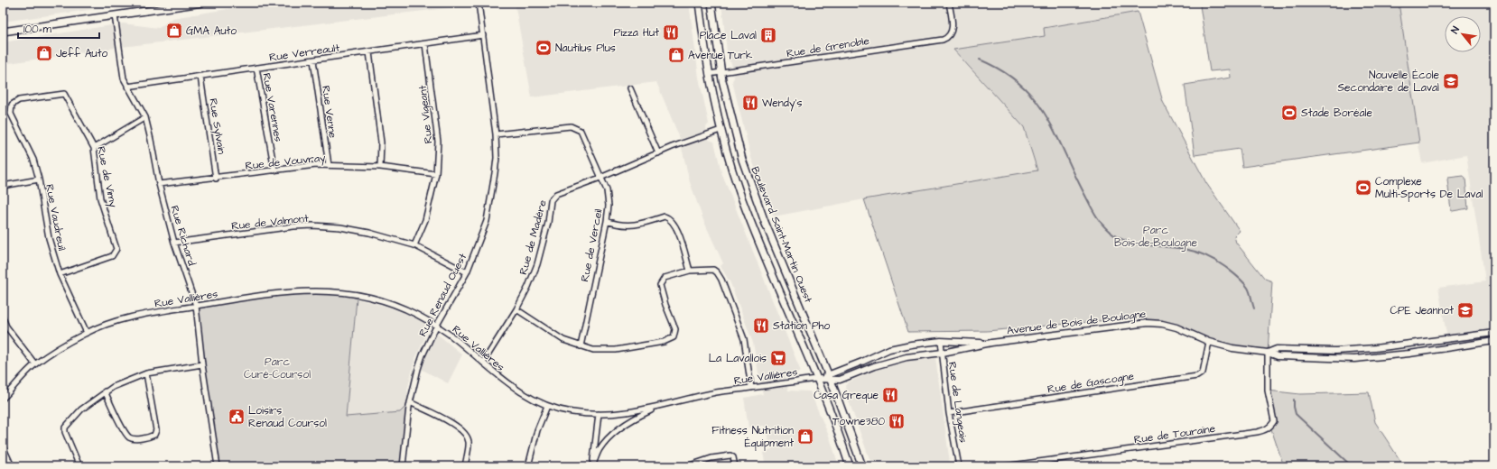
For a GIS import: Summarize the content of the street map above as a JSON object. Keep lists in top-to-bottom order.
{
  "streets": {
    "main road": ["Boulevard Saint-Martin Ouest"],
    "street": [
      "Rue de Grenoble",
      "Rue Verreault",
      "Rue Varennes",
      "Rue Venne",
      "Rue Vigeant",
      "Rue Sylvain",
      "Rue de Vouvray",
      "Rue de Vimy",
      "Rue Vaudreuil",
      "Rue de Valmont",
      "Rue Richard",
      "Rue de Madère",
      "Rue de Verceil",
      "Rue Renaud Ouest",
      "Rue Vallières",
      "Avenue de Bois de Boulogne",
      "Rue de Gascogne",
      "Rue de Langeais",
      "Rue de Touraine"
    ]
  },
  "crossings": [
    ["Rue de Grenoble", "Boulevard Saint-Martin Ouest"],
    ["Rue Verreault", "Rue Varennes"],
    ["Rue Verreault", "Rue Venne"],
    ["Rue Verreault", "Rue Vigeant"],
    ["Rue Verreault", "Rue Sylvain"],
    ["Rue Verreault", "Rue Richard"],
    ["Rue Verreault", "Rue Renaud Ouest"],
    ["Rue Varennes", "Rue de Vouvray"],
    ["Rue Venne", "Rue de Vouvray"],
    ["Rue Vigeant", "Rue de Vouvray"],
    ["Rue Vigeant", "Rue de Valmont"],
    ["Rue Sylvain", "Rue de Vouvray"],
    ["Rue de Vouvray", "Rue Richard"],
    ["Rue de Vimy", "Rue Vaudreuil"],
    ["Rue Vaudreuil", "Rue Vallières"],
    ["Rue de Valmont", "Rue Richard"],
    ["Rue de Valmont", "Rue Renaud Ouest"],
    ["Boulevard Saint-Martin Ouest", "Rue de Madère"],
    ["Boulevard Saint-Martin Ouest", "Rue Vallières"],
    ["Boulevard Saint-Martin Ouest", "Avenue de Bois de Boulogne"],
    ["Rue Richard", "Rue Vallières"],
    ["Rue de Madère", "Rue de Verceil"],
    ["Rue de Madère", "Rue Vallières"],
    ["Rue de Verceil", "Rue Renaud Ouest"],
    ["Rue Renaud Ouest", "Rue Vallières"],
    ["Rue Vallières", "Avenue de Bois de Boulogne"],
    ["Avenue de Bois de Boulogne", "Rue de Gascogne"],
    ["Avenue de Bois de Boulogne", "Rue de Langeais"],
    ["Avenue de Bois de Boulogne", "Rue de Touraine"],
    ["Rue de Gascogne", "Rue de Langeais"]
  ],
  "parks": ["Parc Bois-de-Boulogne", "Parc Curé-Coursol"],
  "places": {
    "shop": [
      "GMA Auto",
      "Jeff Auto",
      "Avenue Turk",
      "Fitness Nutrition Équipment"
    ],
    "restaurant": [
      "Pizza Hut",
      "Wendy's",
      "Station Pho",
      "Casa Greque",
      "Towne380"
    ],
    "building": ["Place Laval"],
    "sports": ["Nautilus Plus", "Stade Boréale", "Complexe Multi-Sports De Laval"],
    "school or university": ["Nouvelle École Secondaire de Laval", "CPE Jeannot"],
    "supermarket": ["La Lavallois"],
    "public building": ["Loisirs Renaud Coursol"]
  },
  "scale_bar": "100 m",
  "north": "top left"
}
